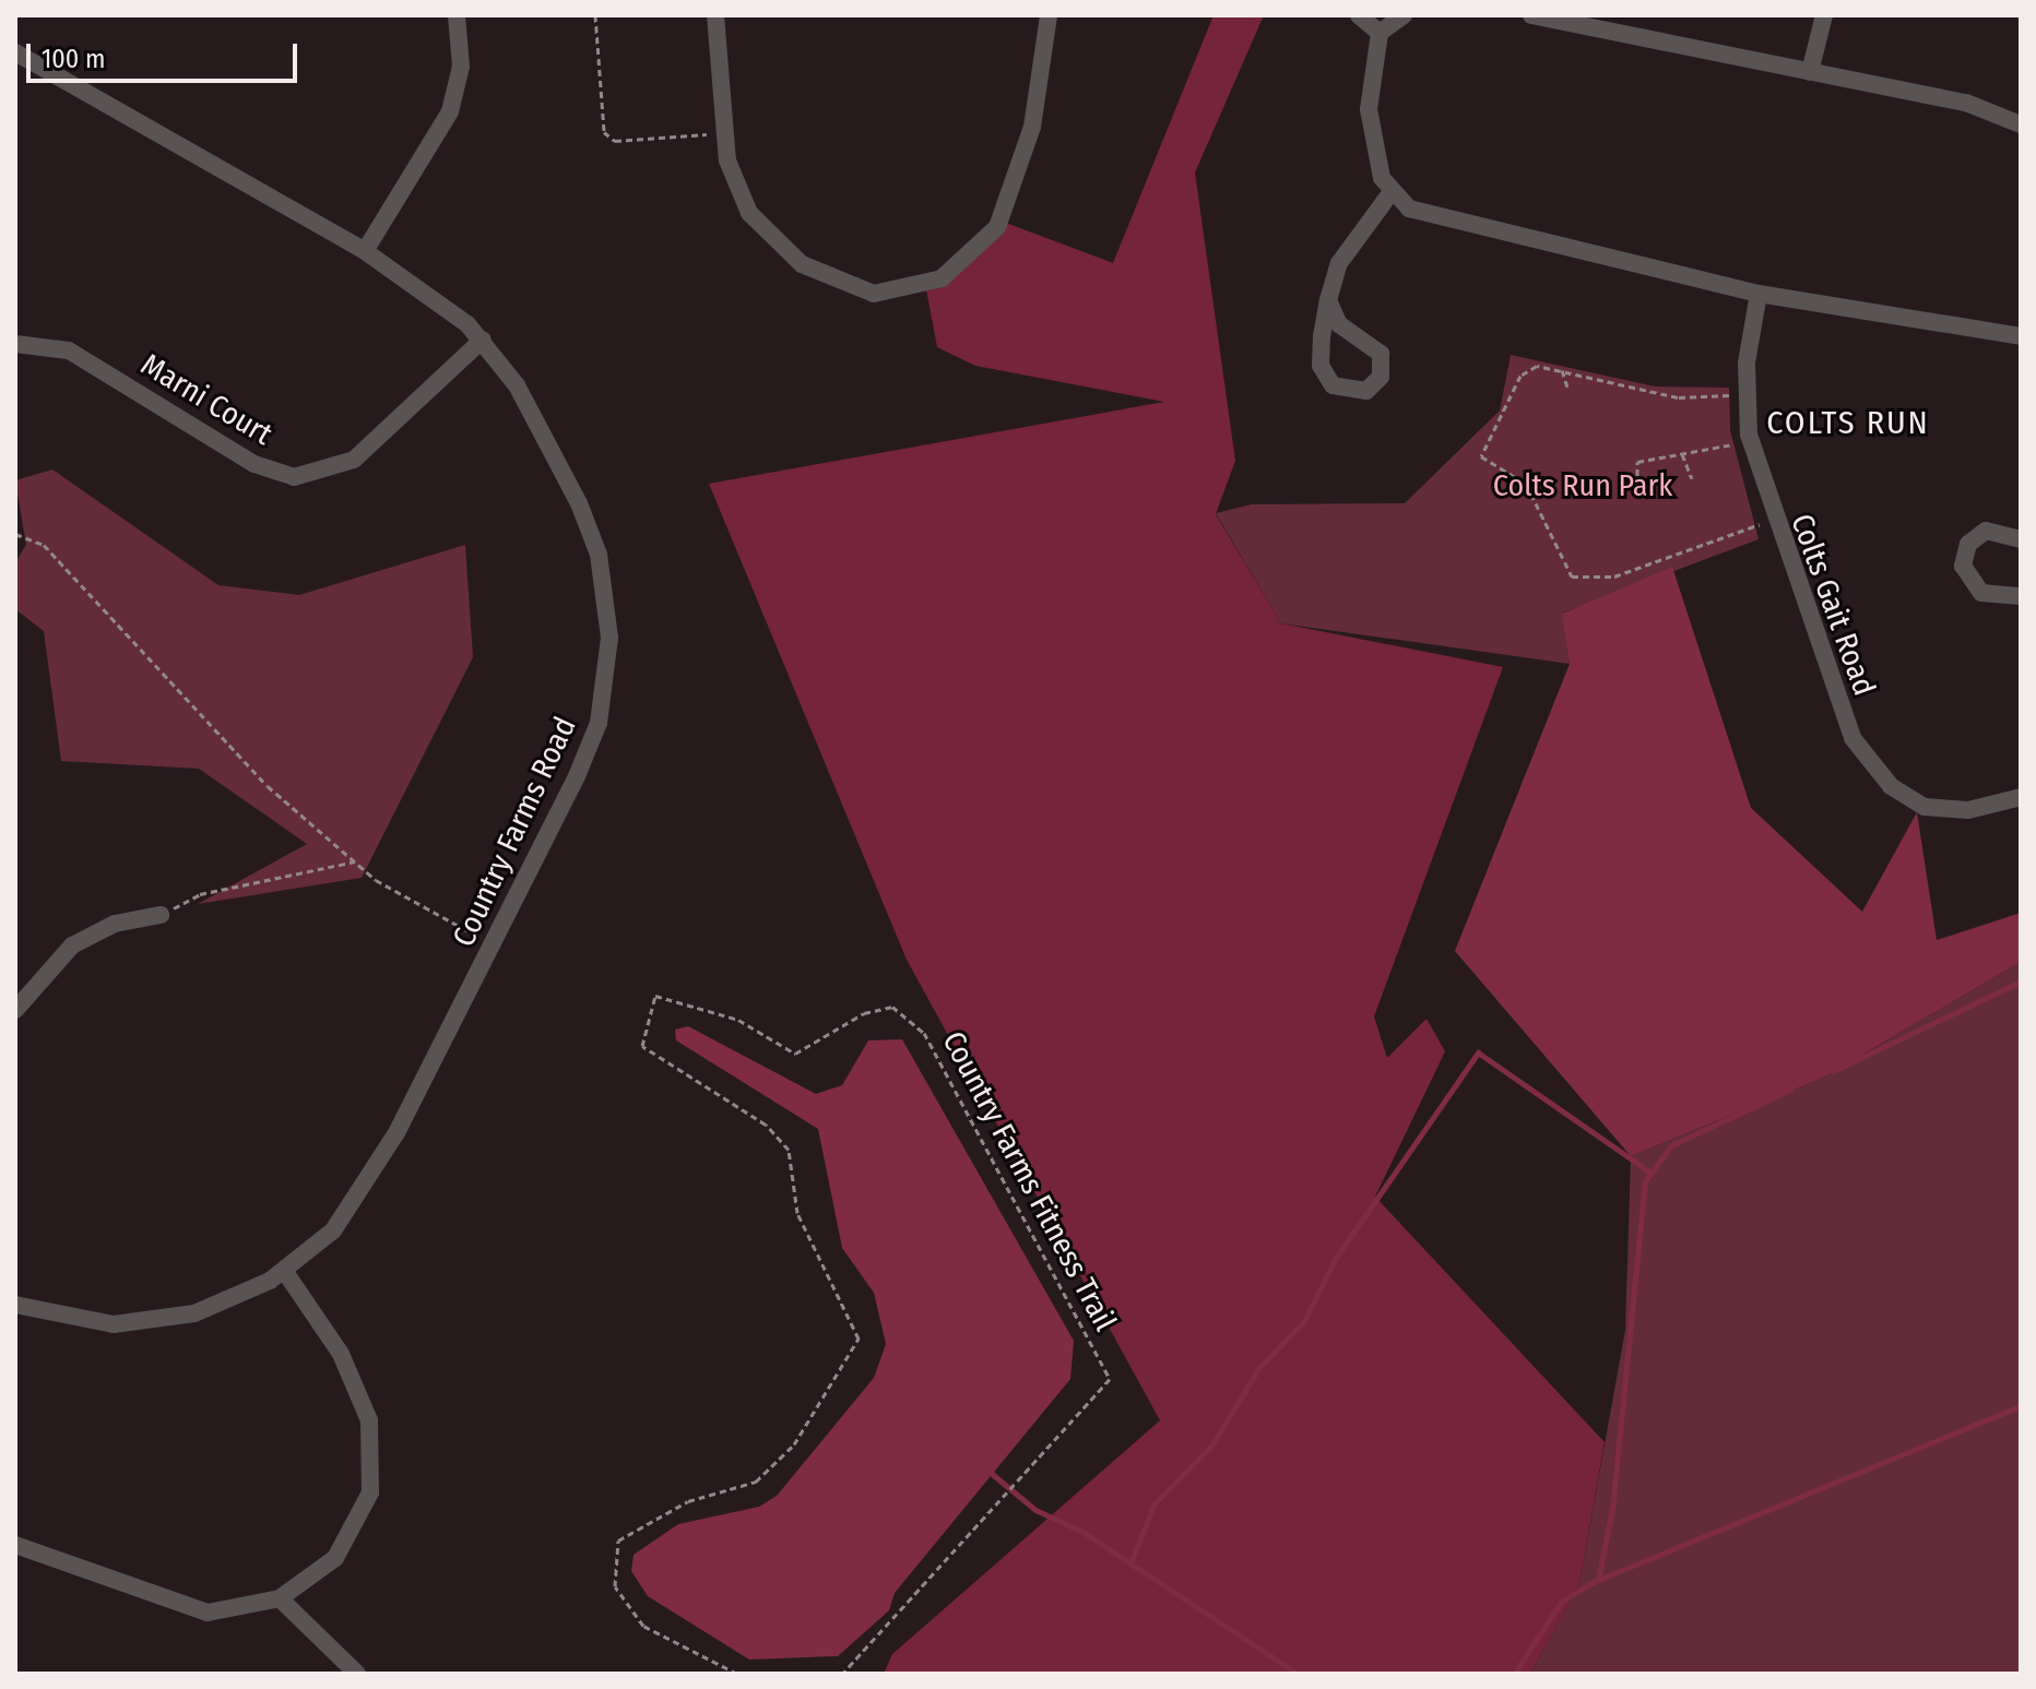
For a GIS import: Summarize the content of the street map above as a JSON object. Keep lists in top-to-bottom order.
{
  "streets": {
    "street": ["Marni Court", "Colts Gait Road", "Country Farms Road"],
    "path": ["Country Farms Fitness Trail"]
  },
  "crossings": [
    ["Marni Court", "Country Farms Road"]
  ],
  "districts": ["COLTS RUN"],
  "parks": ["Colts Run Park"],
  "scale_bar": "100 m"
}
